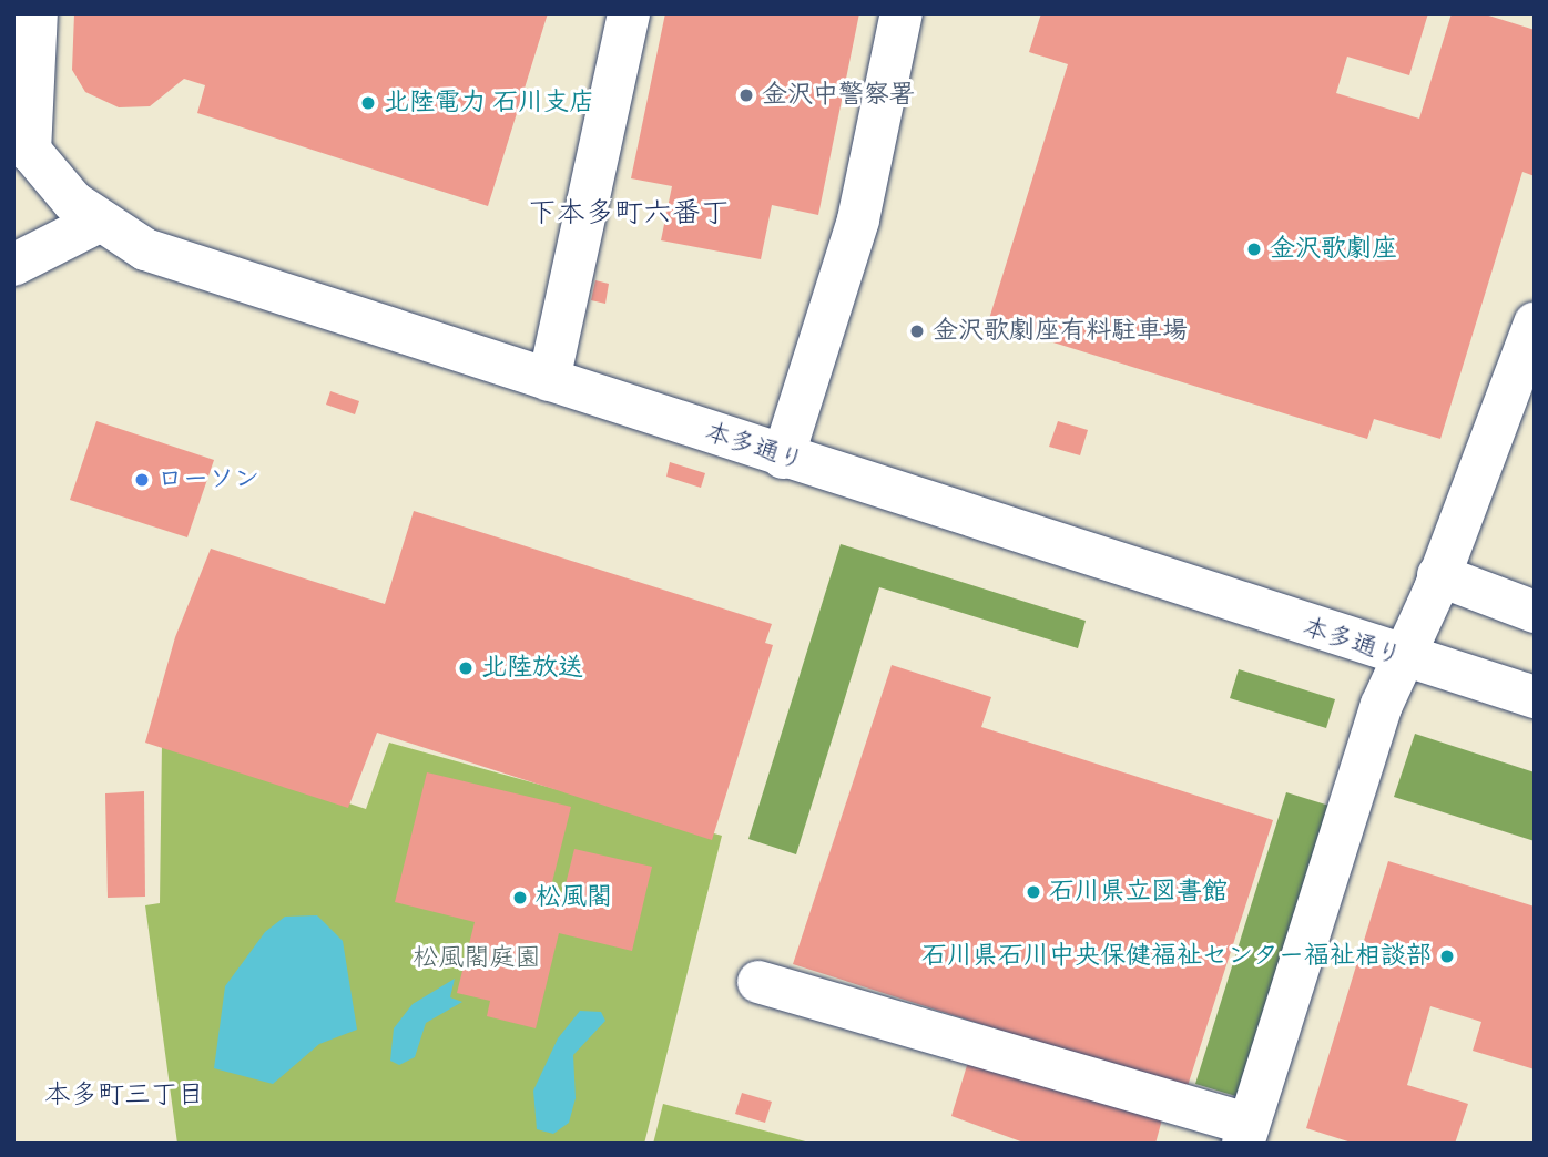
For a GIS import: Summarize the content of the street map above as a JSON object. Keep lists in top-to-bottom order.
{
  "streets": {
    "street": ["本多通り"]
  },
  "districts": ["下本多町六番丁", "本多町三丁目"],
  "parks": ["松風閣庭園"],
  "places": [
    "金沢中警察署",
    "北陸電力 石川支店",
    "金沢歌劇座",
    "金沢歌劇座有料駐車場",
    "ローソン",
    "北陸放送",
    "石川県立図書館",
    "松風閣",
    "石川県石川中央保健福祉センター福祉相談部"
  ]
}
